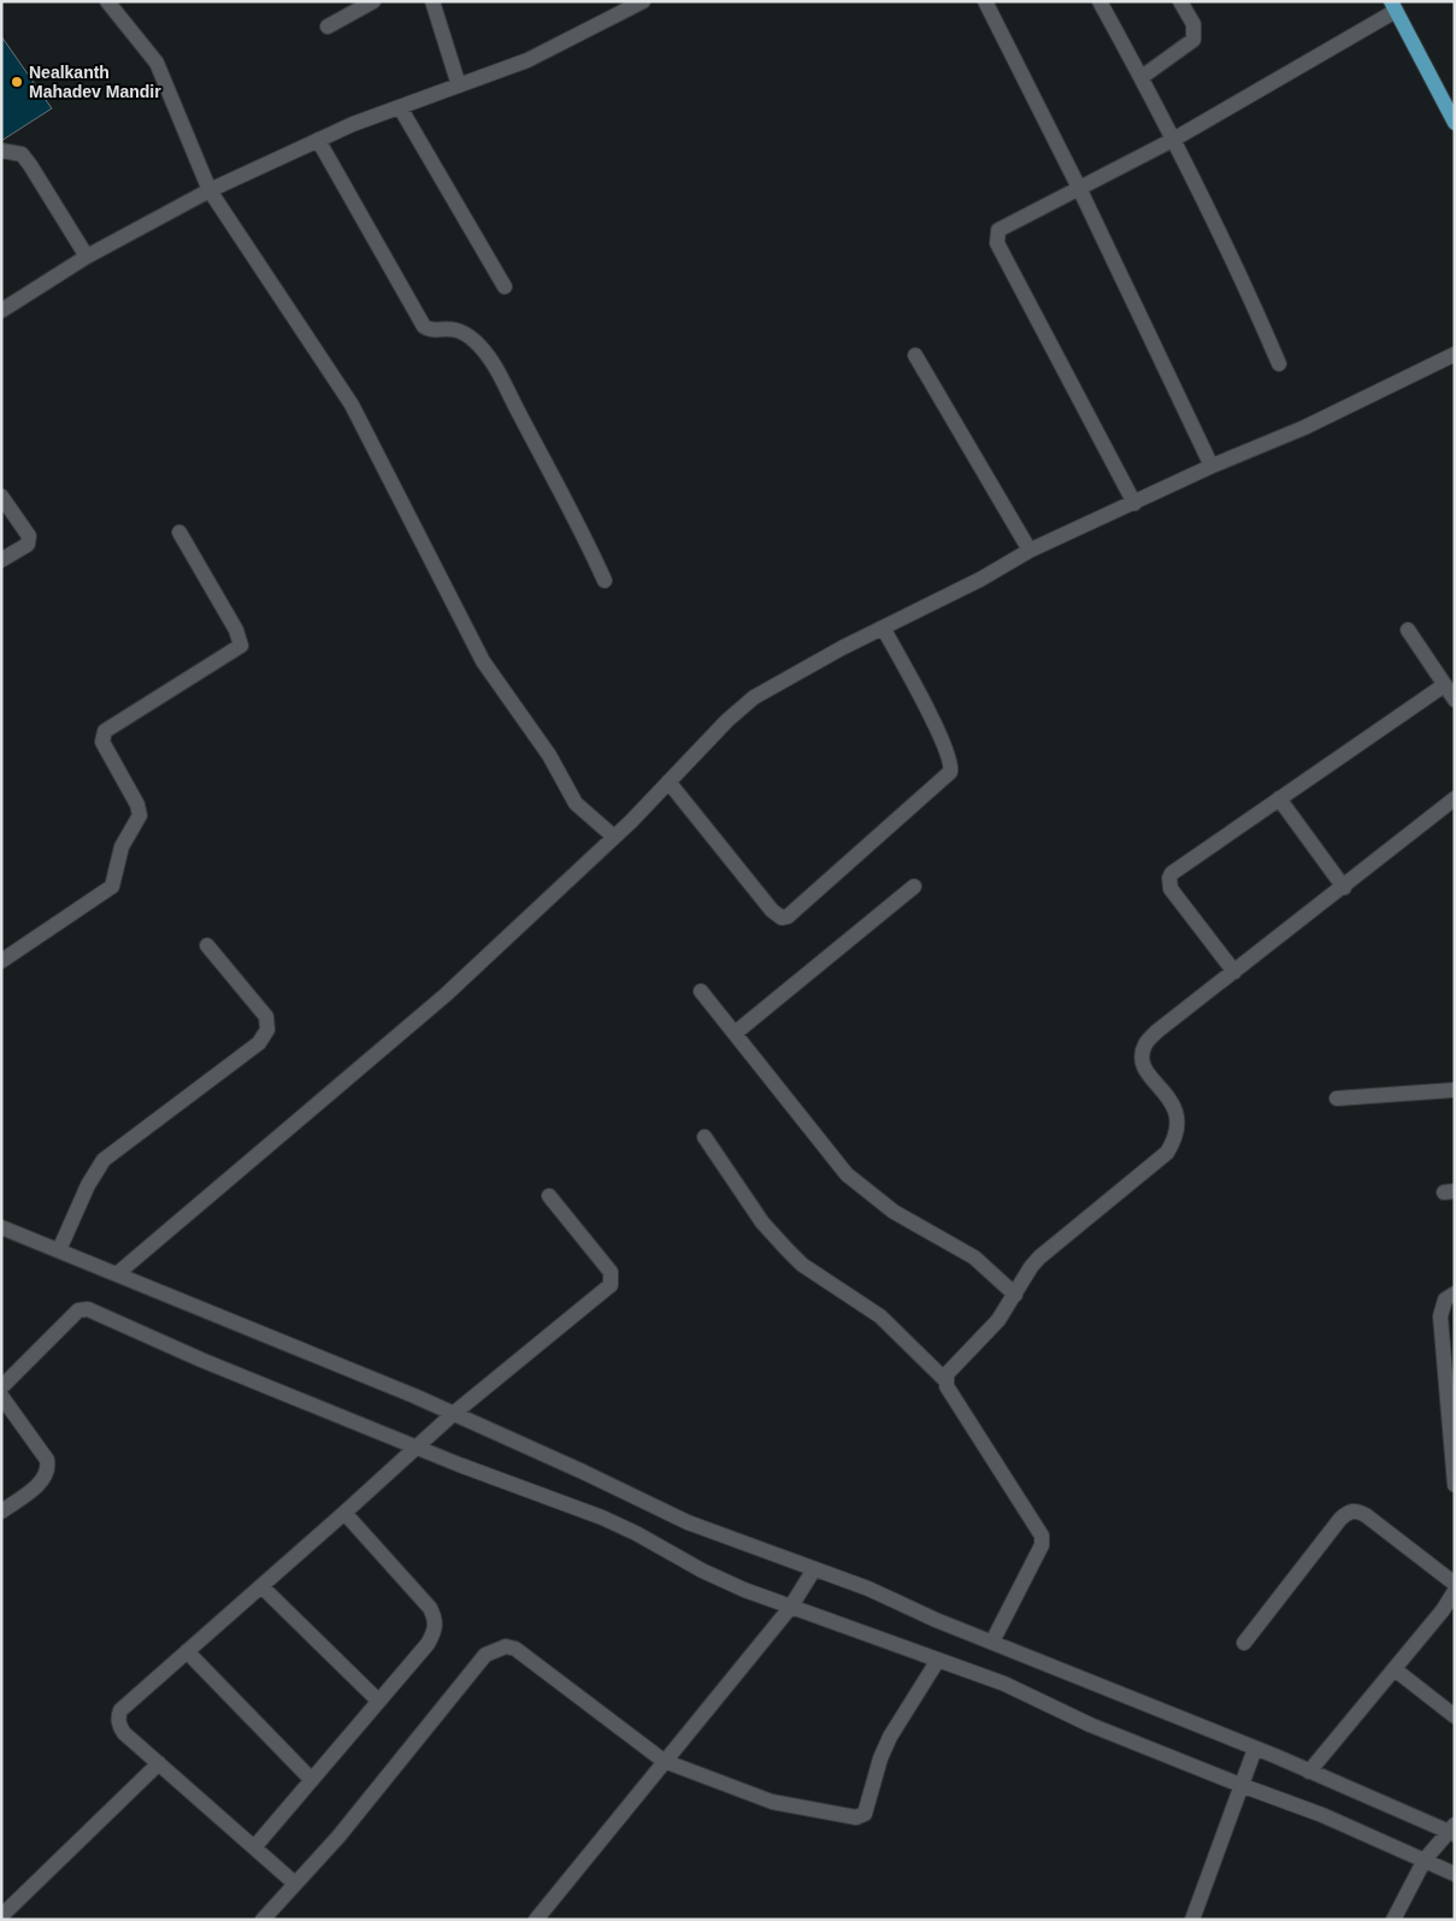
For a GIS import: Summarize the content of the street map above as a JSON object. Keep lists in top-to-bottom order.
{
  "places": ["Nealkanth Mahadev Mandir"]
}
